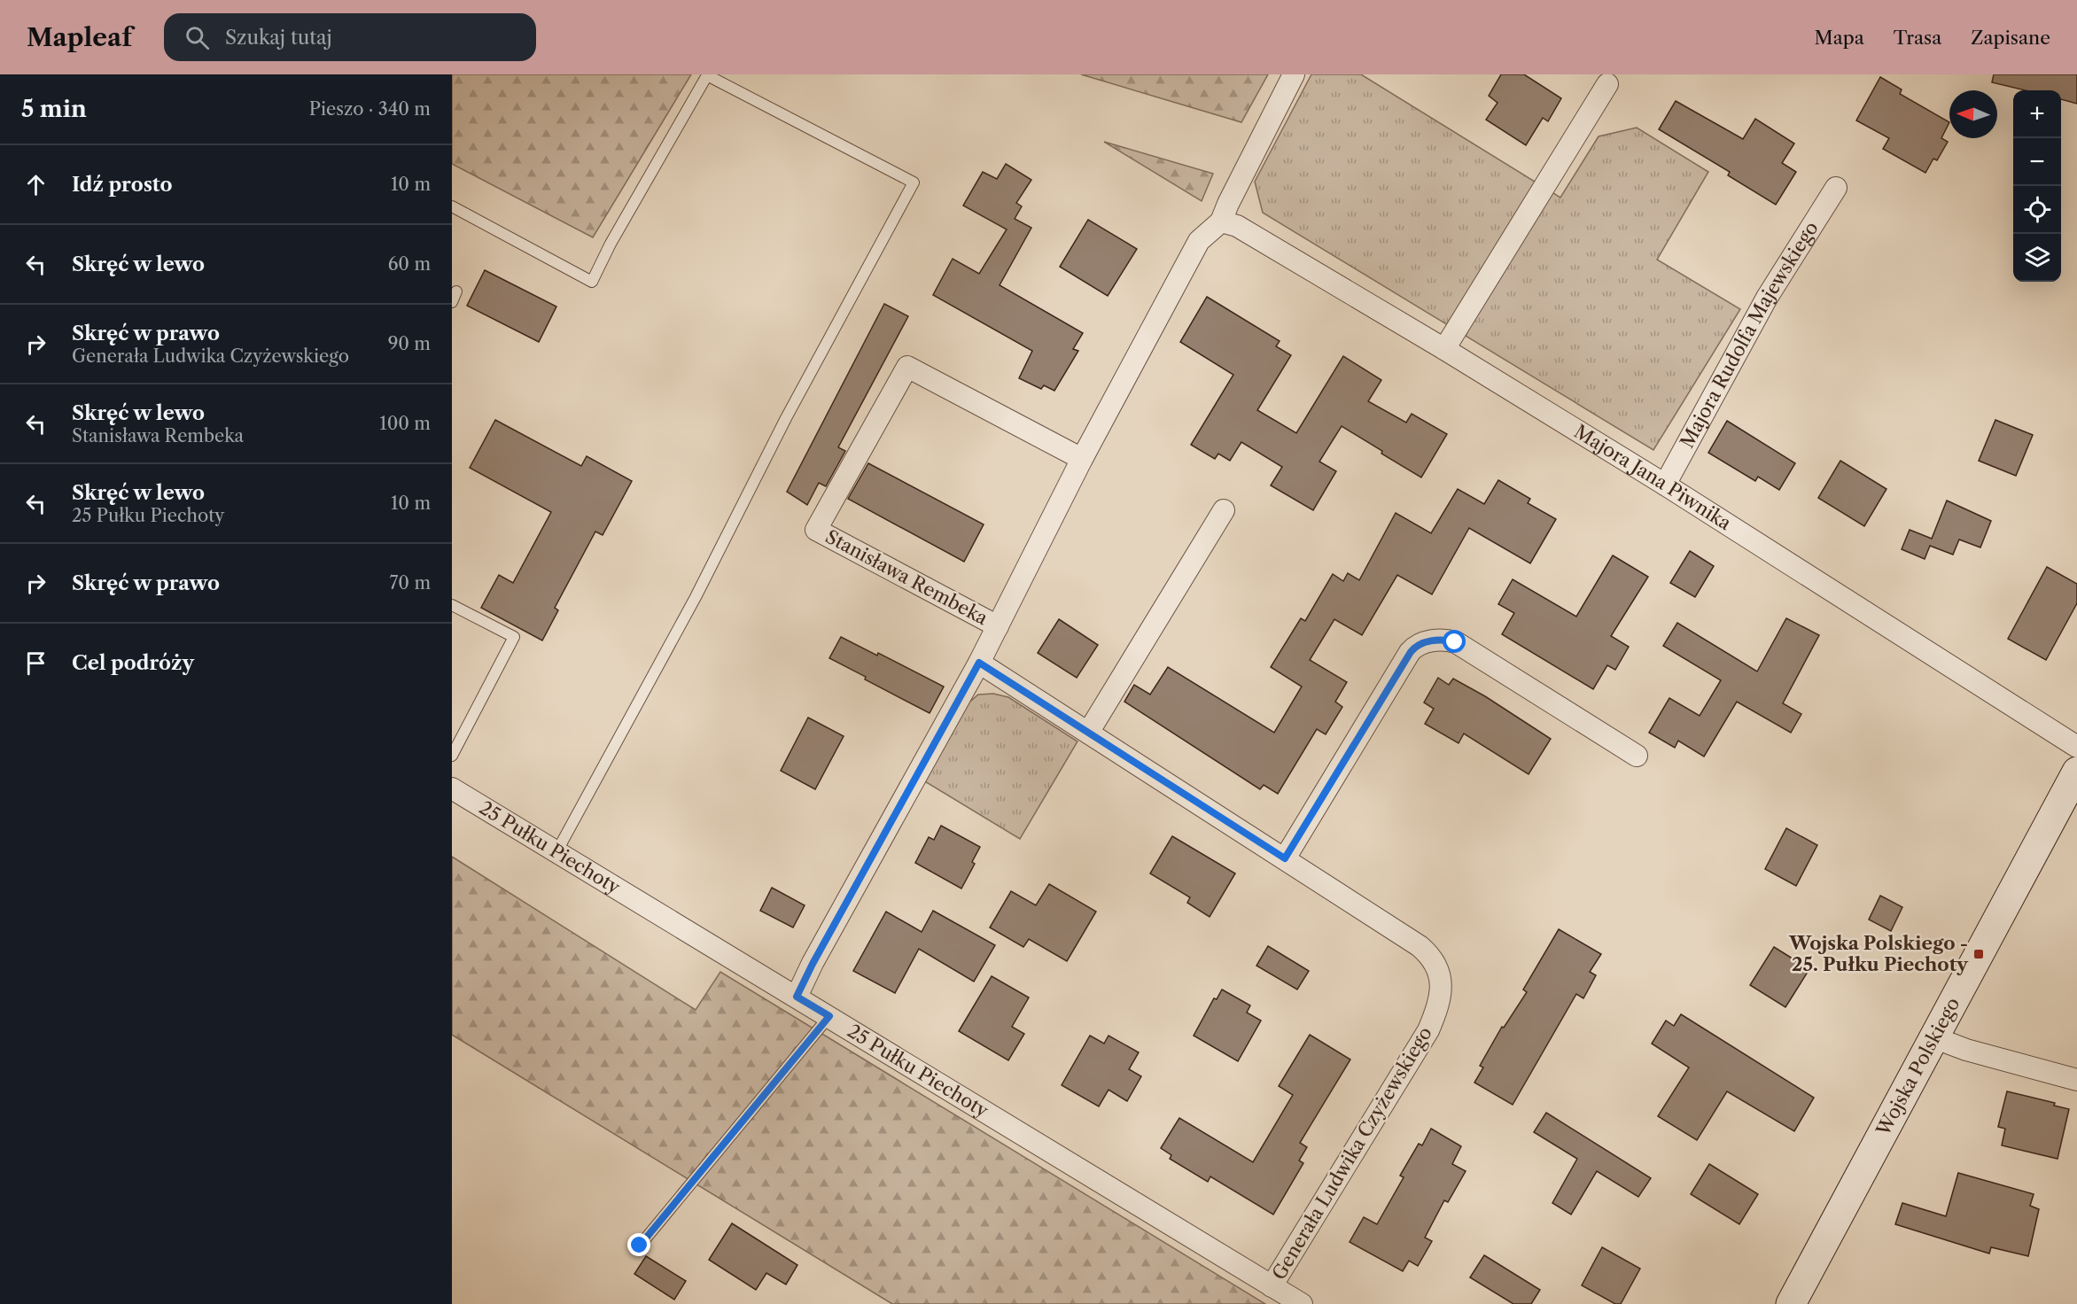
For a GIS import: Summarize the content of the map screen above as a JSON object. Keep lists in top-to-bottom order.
{
  "streets": {
    "main road": ["Wojska Polskiego"],
    "street": [
      "Majora Rudolfa Majewskiego",
      "Majora Jana Piwnika",
      "Stanisława Rembeka",
      "25 Pułku Piechoty",
      "Generała Ludwika Czyżewskiego"
    ]
  },
  "crossings": [
    ["Majora Rudolfa Majewskiego", "Majora Jana Piwnika"],
    ["Majora Jana Piwnika", "Stanisława Rembeka"],
    ["Stanisława Rembeka", "25 Pułku Piechoty"],
    ["Stanisława Rembeka", "Generała Ludwika Czyżewskiego"],
    ["25 Pułku Piechoty", "Generała Ludwika Czyżewskiego"]
  ],
  "places": {
    "transit": ["Wojska Polskiego - 25. Pułku Piechoty"]
  },
  "north": "left",
  "page": {
    "header": "Mapleaf",
    "search": "Szukaj tutaj",
    "nav": ["Mapa", "Trasa", "Zapisane"],
    "heading": ["5 min", "Pieszo · 340 m"],
    "map_buttons": ["+", "−"],
    "list": [
      ["Idź prosto", "10 m"],
      ["Skręć w lewo", "60 m"],
      ["Skręć w prawo", "Generała Ludwika Czyżewskiego", "90 m"],
      ["Skręć w lewo", "Stanisława Rembeka", "100 m"],
      ["Skręć w lewo", "25 Pułku Piechoty", "10 m"],
      ["Skręć w prawo", "70 m"],
      "Cel podróży"
    ]
  }
}
